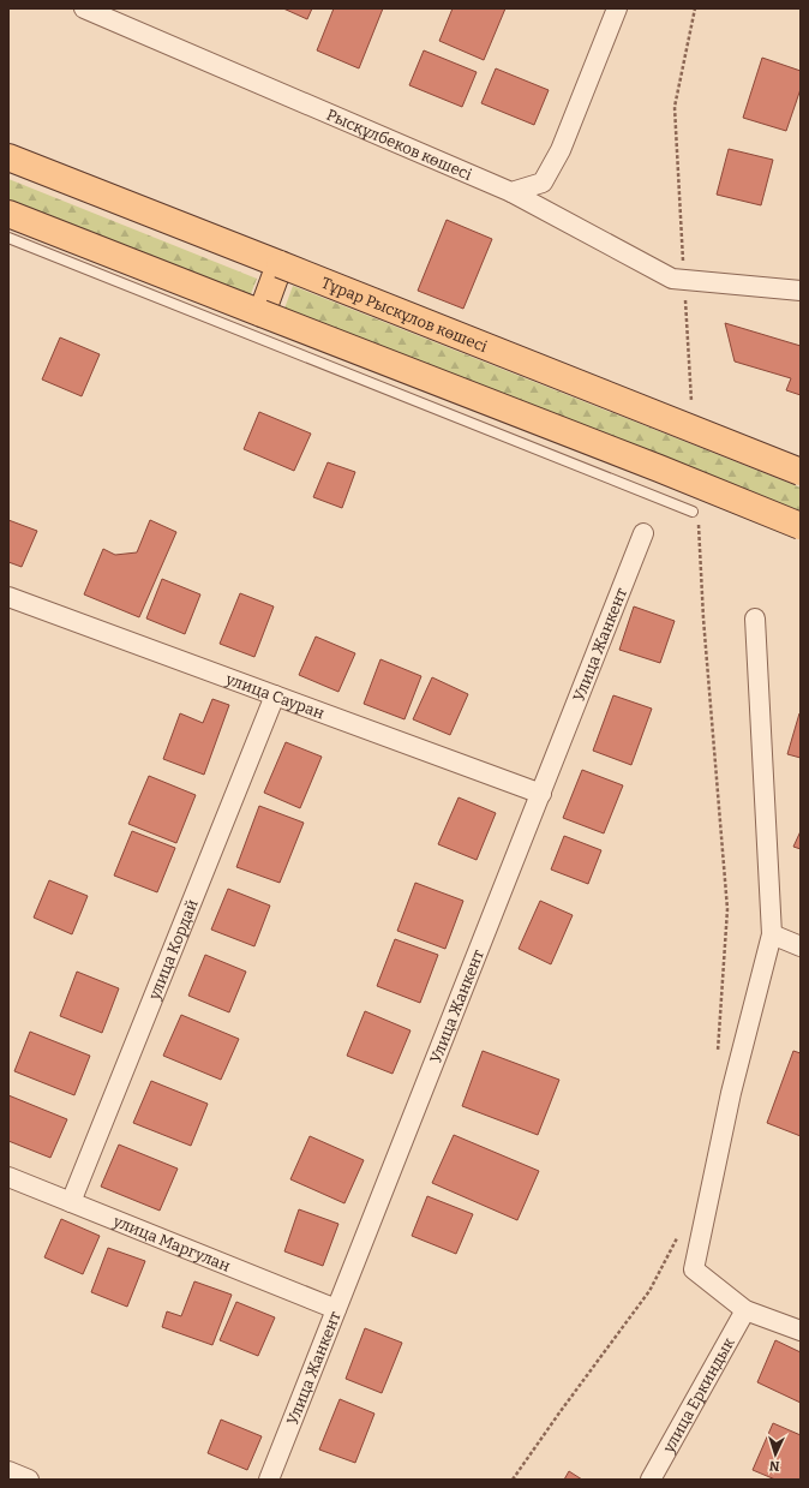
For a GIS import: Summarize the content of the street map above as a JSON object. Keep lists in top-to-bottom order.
{
  "streets": {
    "main road": ["Тұрар Рыскұлов көшесі"],
    "street": [
      "Рысқұлбеков көшесі",
      "Улица Жанкент",
      "улица Сауран",
      "улица Кордай",
      "улица Маргулан",
      "улица Еркиндык"
    ]
  },
  "crossings": [
    ["Улица Жанкент", "улица Сауран"],
    ["Улица Жанкент", "улица Маргулан"],
    ["улица Сауран", "улица Кордай"],
    ["улица Кордай", "улица Маргулан"]
  ],
  "north": "bottom"
}
